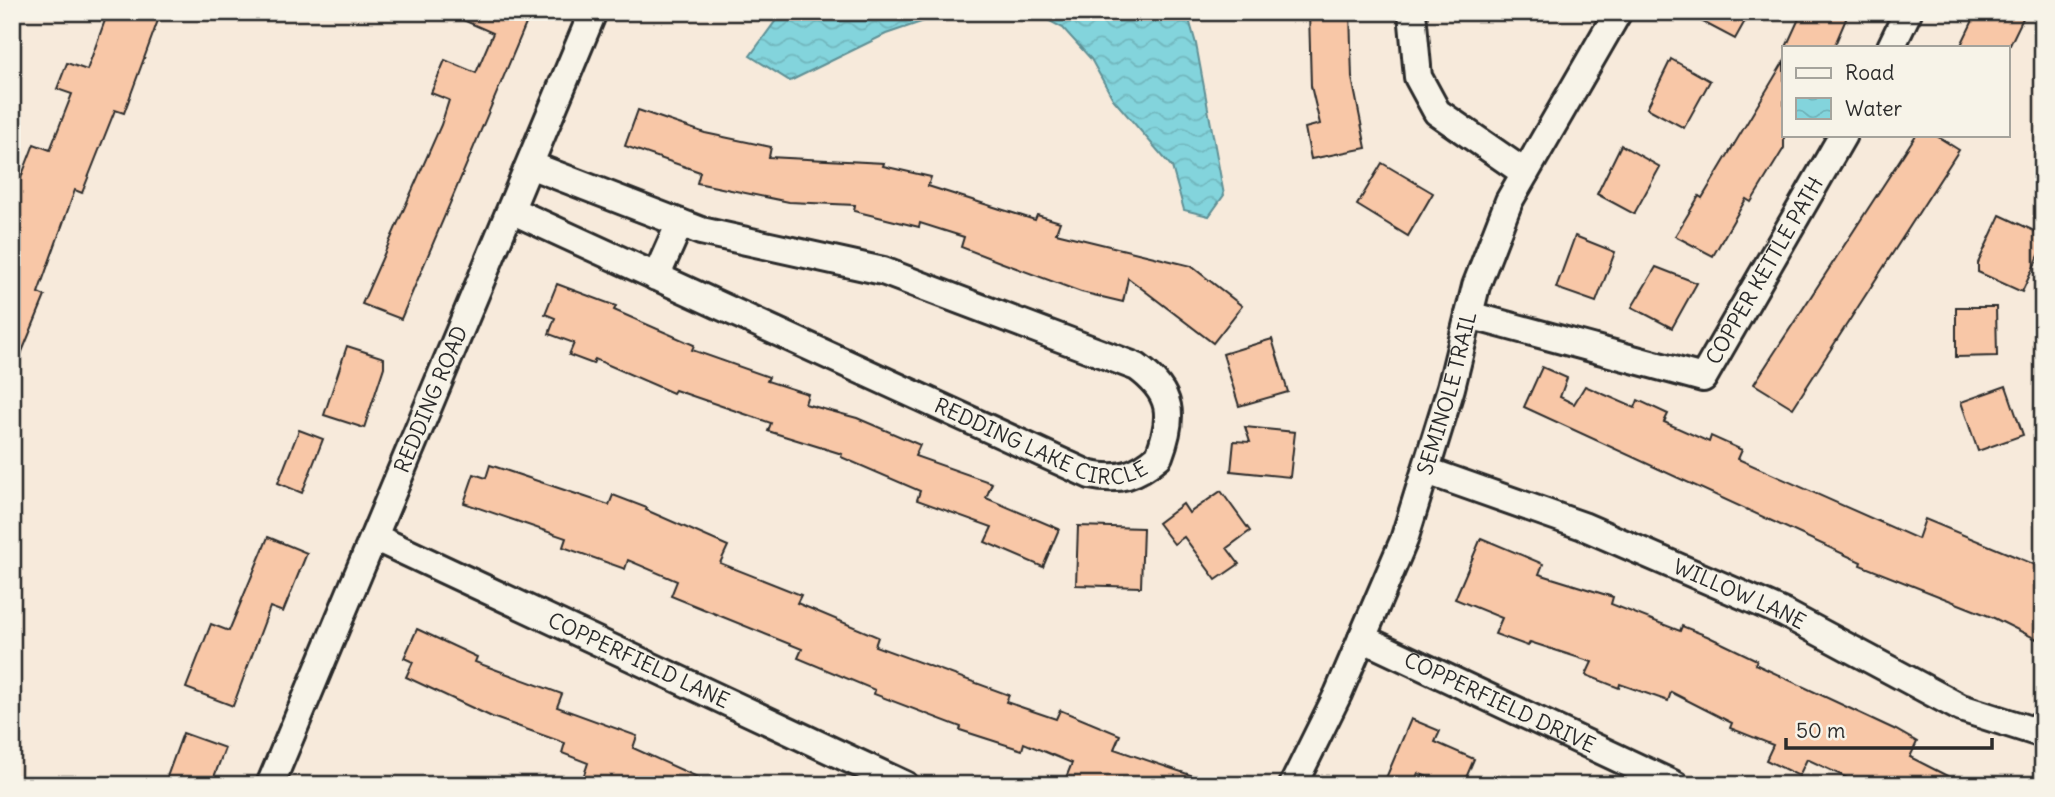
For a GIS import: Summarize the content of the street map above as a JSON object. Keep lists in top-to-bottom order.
{
  "streets": {
    "street": [
      "COPPER KETTLE PATH",
      "SEMINOLE TRAIL",
      "REDDING ROAD",
      "REDDING LAKE CIRCLE",
      "WILLOW LANE",
      "COPPERFIELD LANE",
      "COPPERFIELD DRIVE"
    ]
  },
  "crossings": [
    ["COPPER KETTLE PATH", "SEMINOLE TRAIL"],
    ["SEMINOLE TRAIL", "WILLOW LANE"],
    ["SEMINOLE TRAIL", "COPPERFIELD DRIVE"],
    ["REDDING ROAD", "REDDING LAKE CIRCLE"],
    ["REDDING ROAD", "COPPERFIELD LANE"]
  ],
  "legend": ["Road", "Water"],
  "scale_bar": "50 m"
}
